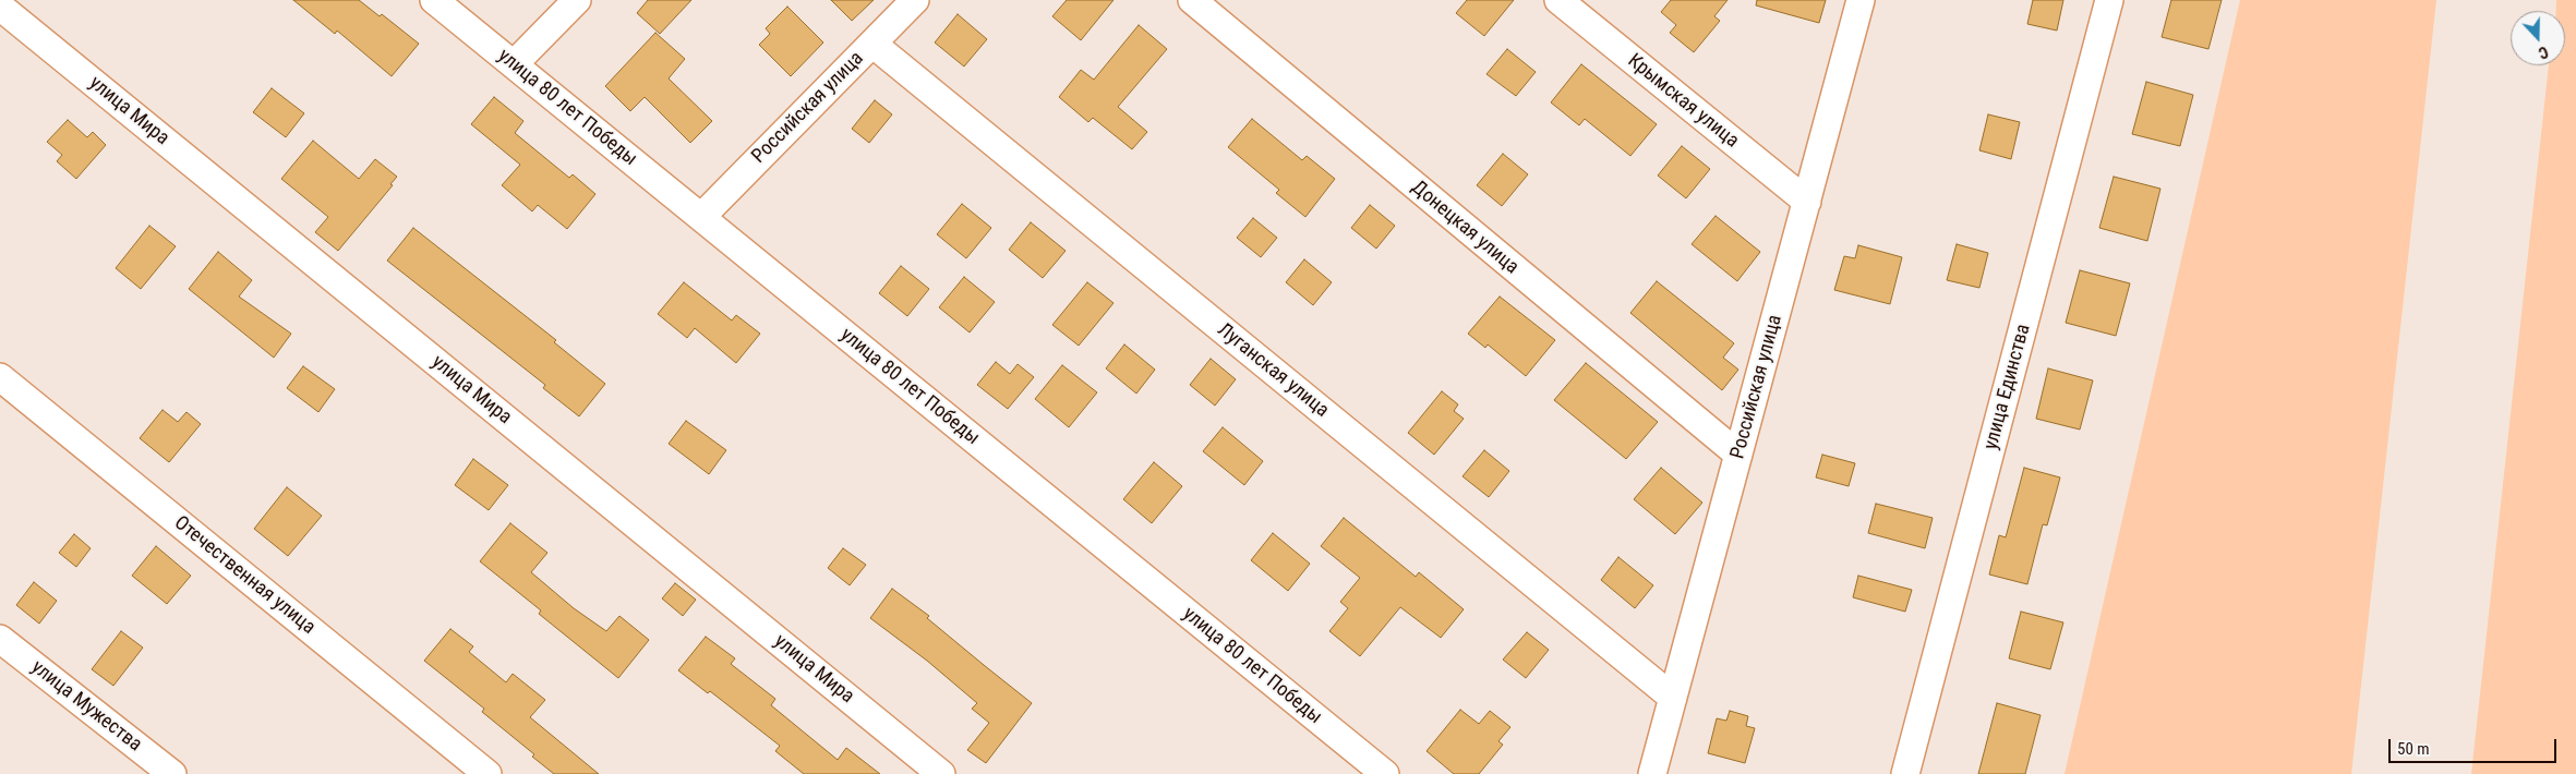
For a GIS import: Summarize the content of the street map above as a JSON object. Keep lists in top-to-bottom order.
{
  "streets": {
    "street": [
      "Крымская улица",
      "улица 80 лет Победы",
      "Российская улица",
      "улица Мира",
      "Донецкая улица",
      "Луганская улица",
      "улица Единства",
      "Отечественная улица",
      "улица Мужества"
    ]
  },
  "crossings": [
    ["Крымская улица", "Российская улица"],
    ["улица 80 лет Победы", "Российская улица"],
    ["Российская улица", "Донецкая улица"],
    ["Российская улица", "Луганская улица"]
  ],
  "scale_bar": "50 m",
  "north": "bottom"
}
